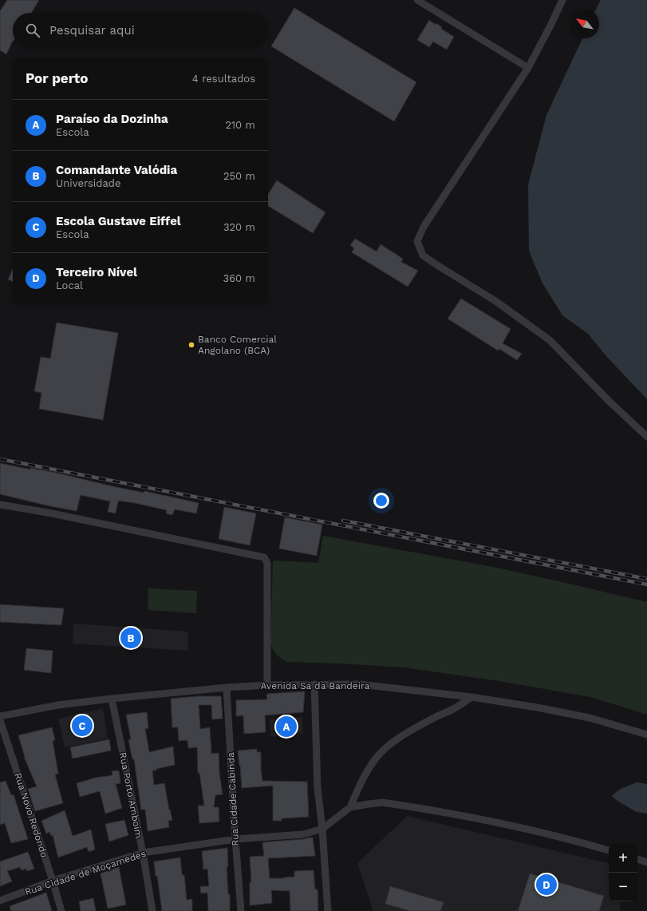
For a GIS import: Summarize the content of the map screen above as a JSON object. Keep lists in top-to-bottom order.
{
  "streets": {
    "street": [
      "Avenida Sá da Bandeira",
      "Rua Porto Amboim",
      "Rua Cidade Cabinda",
      "Rua Novo Redondo",
      "Rua Cidade de Moçamedes"
    ]
  },
  "crossings": [
    ["Avenida Sá da Bandeira", "Rua Porto Amboim"],
    ["Avenida Sá da Bandeira", "Rua Cidade Cabinda"],
    ["Rua Porto Amboim", "Rua Cidade de Moçamedes"],
    ["Rua Cidade Cabinda", "Rua Cidade de Moçamedes"],
    ["Rua Novo Redondo", "Rua Cidade de Moçamedes"]
  ],
  "places": ["Banco Comercial Angolano (BCA)"],
  "north": "top left",
  "page": {
    "search": "Pesquisar aqui",
    "heading": ["Por perto", "4 resultados"],
    "list": [
      {
        "mark": "A",
        "name": "Paraíso da Dozinha",
        "note": "Escola",
        "value": "210 m"
      },
      {
        "mark": "B",
        "name": "Comandante Valódia",
        "note": "Universidade",
        "value": "250 m"
      },
      {
        "mark": "C",
        "name": "Escola Gustave Eiffel",
        "note": "Escola",
        "value": "320 m"
      },
      {
        "mark": "D",
        "name": "Terceiro Nível",
        "note": "Local",
        "value": "360 m"
      }
    ],
    "pins": [
      "B",
      "C",
      "A",
      "D"
    ],
    "map_buttons": ["+", "−"]
  }
}
